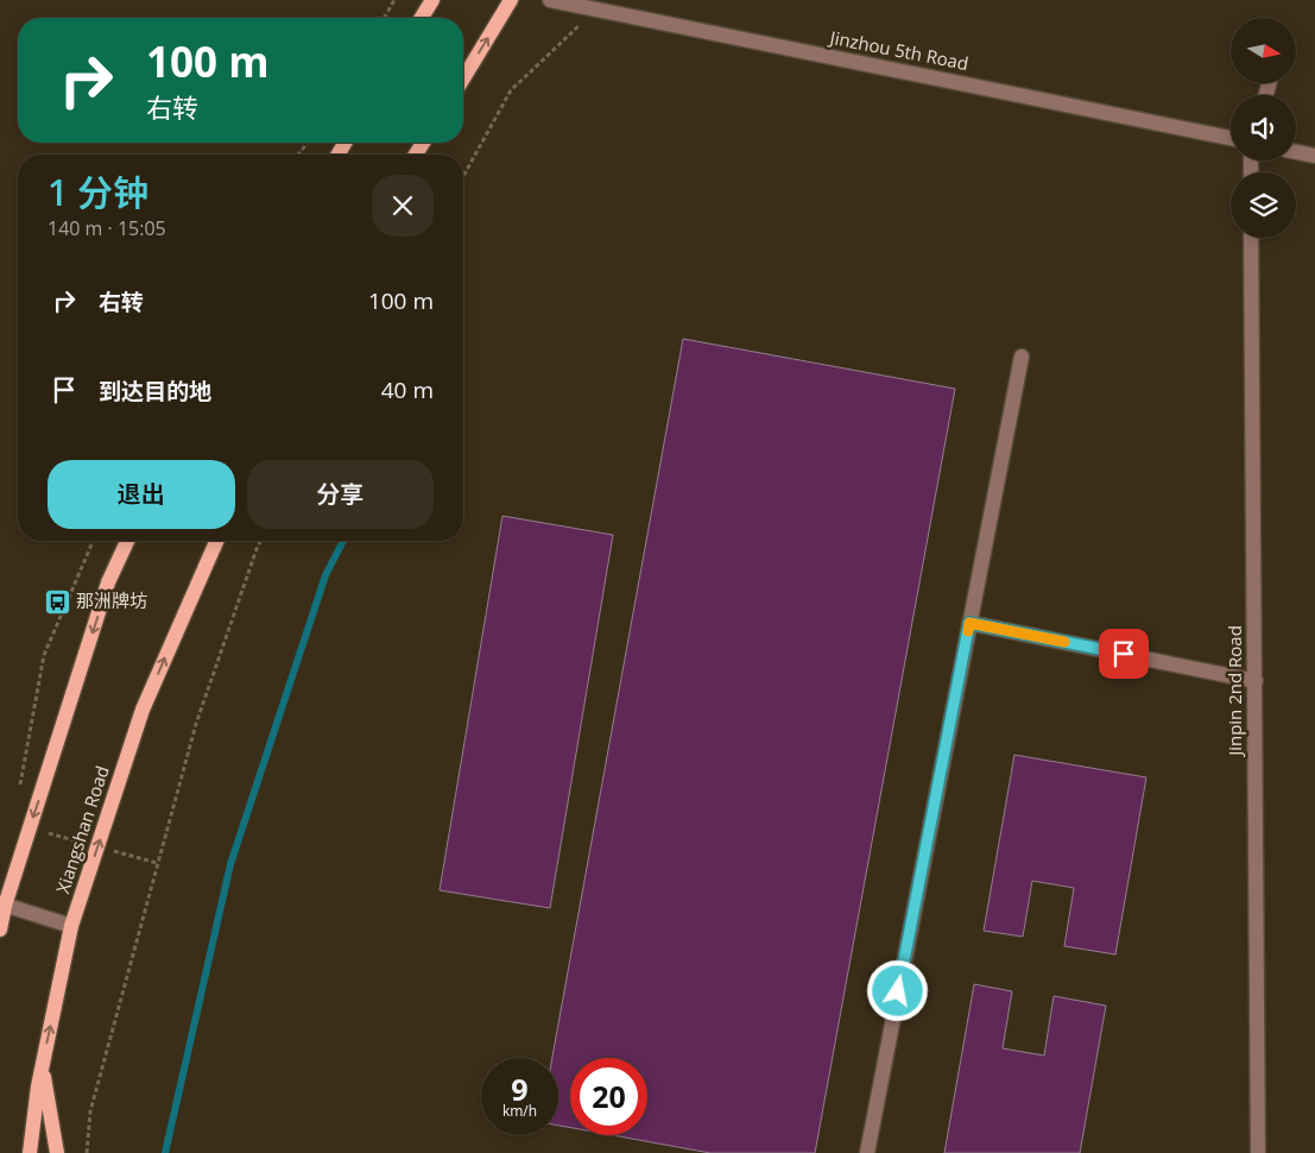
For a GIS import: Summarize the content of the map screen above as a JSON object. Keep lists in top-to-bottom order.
{
  "streets": {
    "main road": ["Xiangshan Road"],
    "street": ["Jinzhou 5th Road", "Jinpin 2nd Road"]
  },
  "places": {
    "bus stop": ["那洲牌坊"]
  },
  "north": "right",
  "page": {
    "turn": ["100 m", "右转"],
    "heading": ["1 分钟", "140 m · 15:05"],
    "list": [
      {
        "name": "右转",
        "value": "100 m"
      },
      {
        "name": "到达目的地",
        "value": "40 m"
      }
    ],
    "buttons": ["退出", "分享"],
    "speed": "9 km/h",
    "limit": "20"
  }
}
